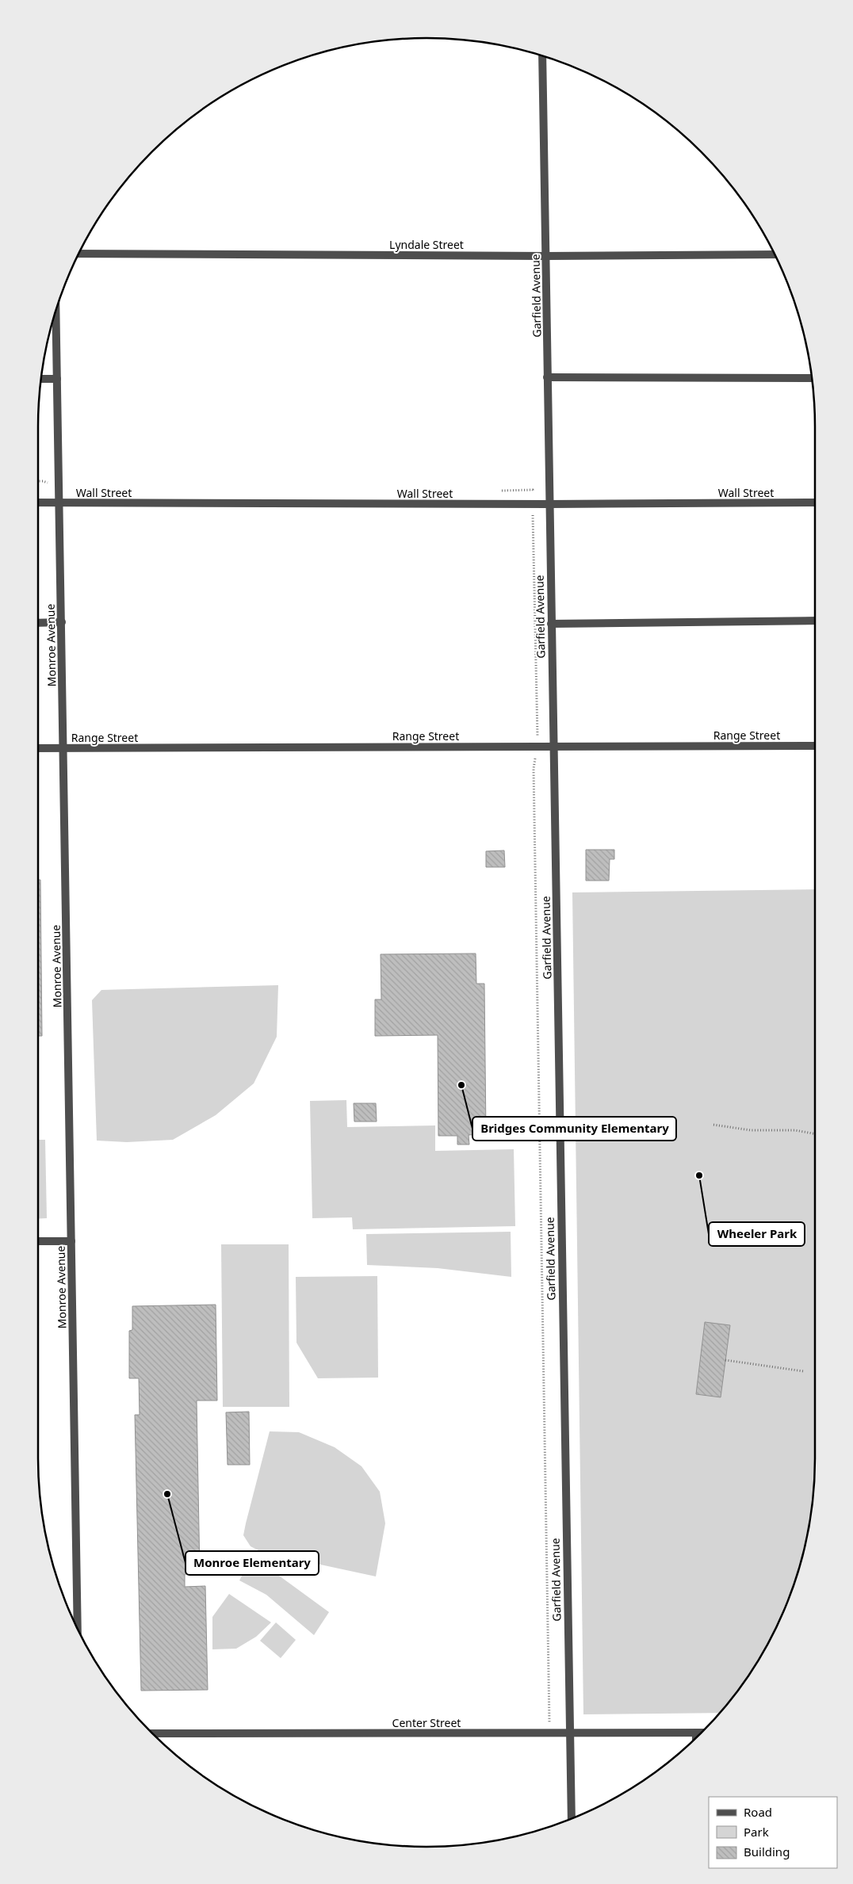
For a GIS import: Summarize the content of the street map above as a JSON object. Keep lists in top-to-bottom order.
{
  "streets": {
    "street": [
      "Lyndale Street",
      "Garfield Avenue",
      "Wall Street",
      "Monroe Avenue",
      "Range Street",
      "Center Street"
    ]
  },
  "crossings": [
    ["Lyndale Street", "Garfield Avenue"],
    ["Garfield Avenue", "Wall Street"],
    ["Garfield Avenue", "Range Street"],
    ["Garfield Avenue", "Center Street"],
    ["Wall Street", "Monroe Avenue"],
    ["Monroe Avenue", "Range Street"]
  ],
  "places": ["Bridges Community Elementary", "Wheeler Park", "Monroe Elementary"],
  "legend": ["Road", "Park", "Building"]
}
